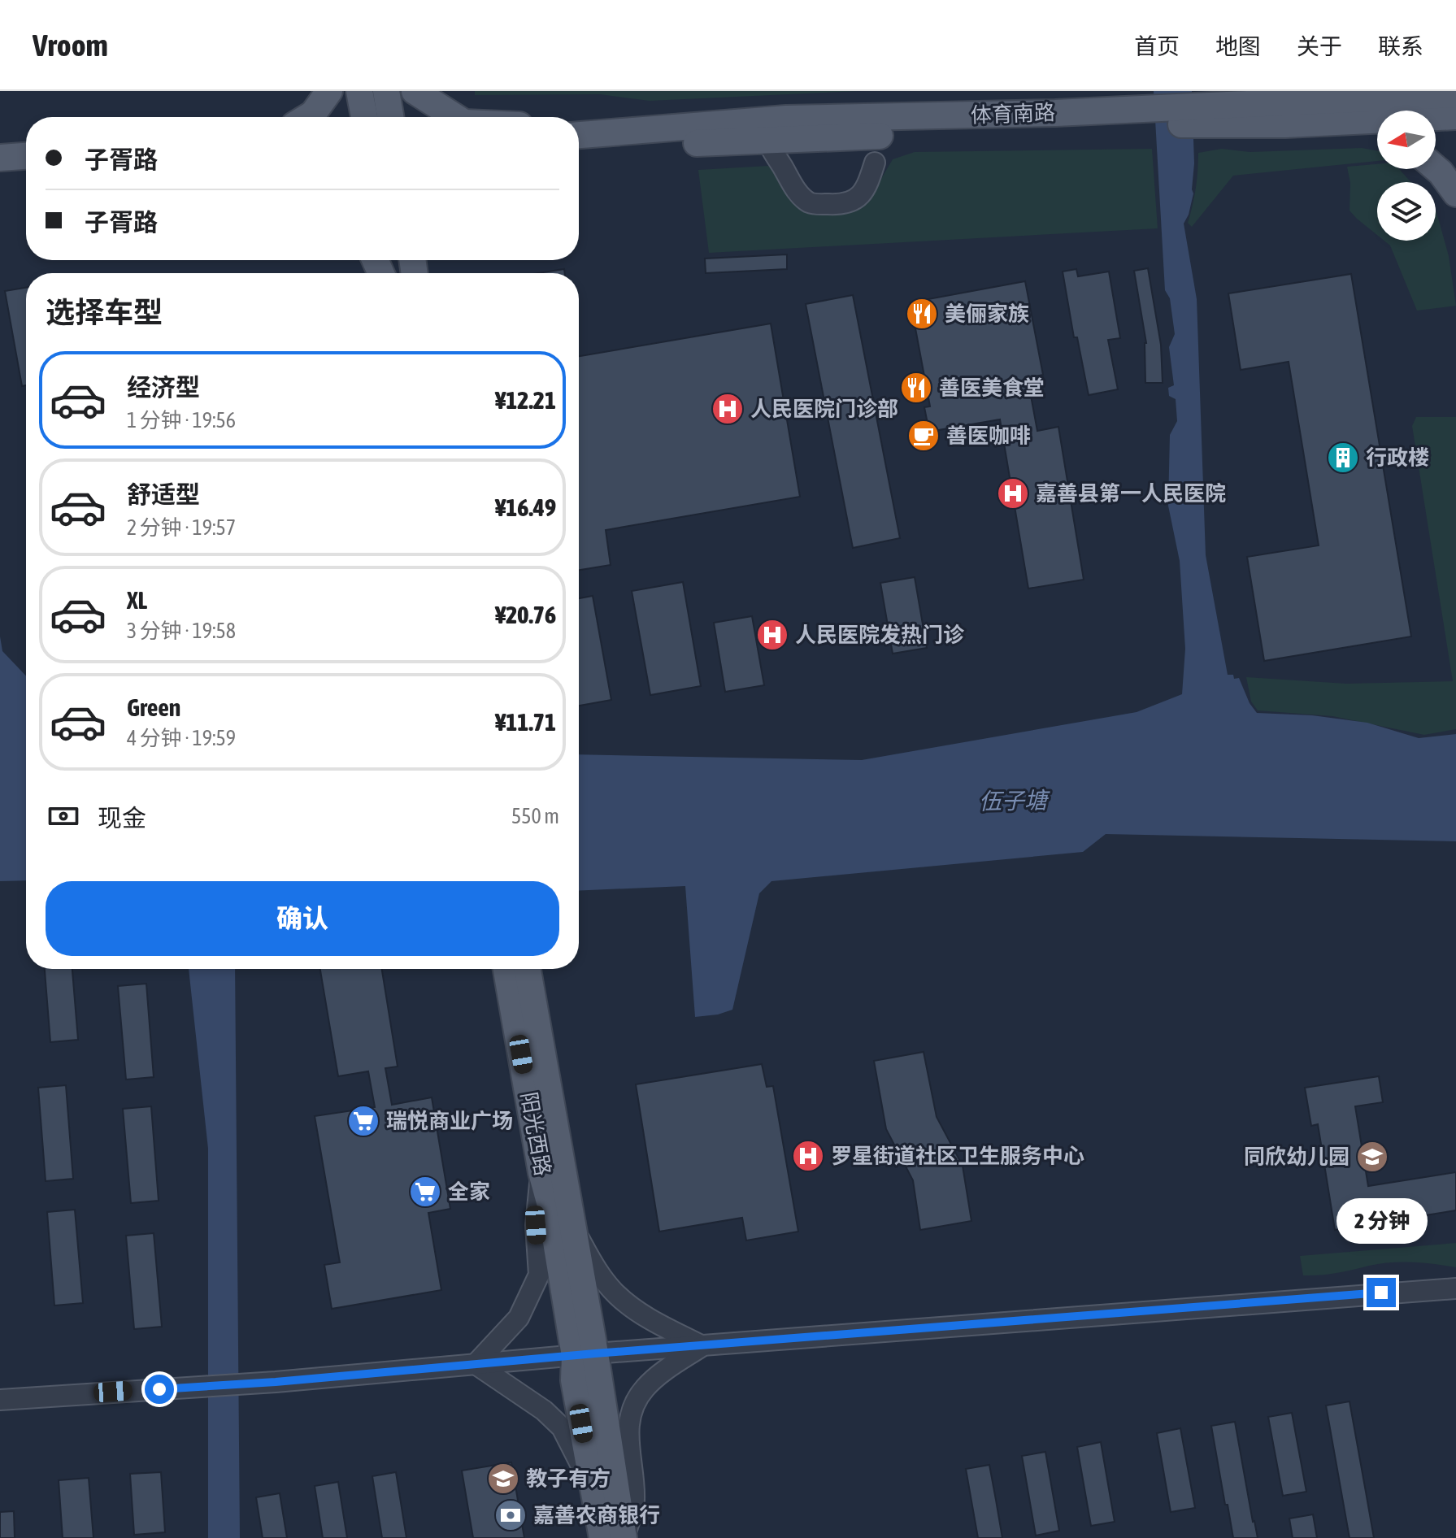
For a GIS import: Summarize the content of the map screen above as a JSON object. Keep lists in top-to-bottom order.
{
  "streets": {
    "main road": ["体育南路", "阳光西路"]
  },
  "water": ["伍子塘"],
  "places": {
    "restaurant": ["美俪家族", "善医美食堂"],
    "hospital": [
      "人民医院门诊部",
      "嘉善县第一人民医院",
      "人民医院发热门诊",
      "罗星街道社区卫生服务中心"
    ],
    "cafe": ["善医咖啡"],
    "building": ["行政楼"],
    "supermarket": ["瑞悦商业广场", "全家"],
    "school or university": ["同欣幼儿园", "教子有方"],
    "bank": ["嘉善农商银行"]
  },
  "north": "left",
  "page": {
    "header": "Vroom",
    "nav": [
      "首页",
      "地图",
      "关于",
      "联系"
    ],
    "banner": ["子胥路", "子胥路"],
    "heading": "选择车型",
    "list": [
      {
        "name": "经济型",
        "note": "1 分钟 · 19:56",
        "value": "¥12.21"
      },
      {
        "name": "舒适型",
        "note": "2 分钟 · 19:57",
        "value": "¥16.49"
      },
      {
        "name": "XL",
        "note": "3 分钟 · 19:58",
        "value": "¥20.76"
      },
      {
        "name": "Green",
        "note": "4 分钟 · 19:59",
        "value": "¥11.71"
      }
    ],
    "pay": ["现金", "550 m"],
    "buttons": "确认",
    "bubble": "2 分钟"
  }
}
